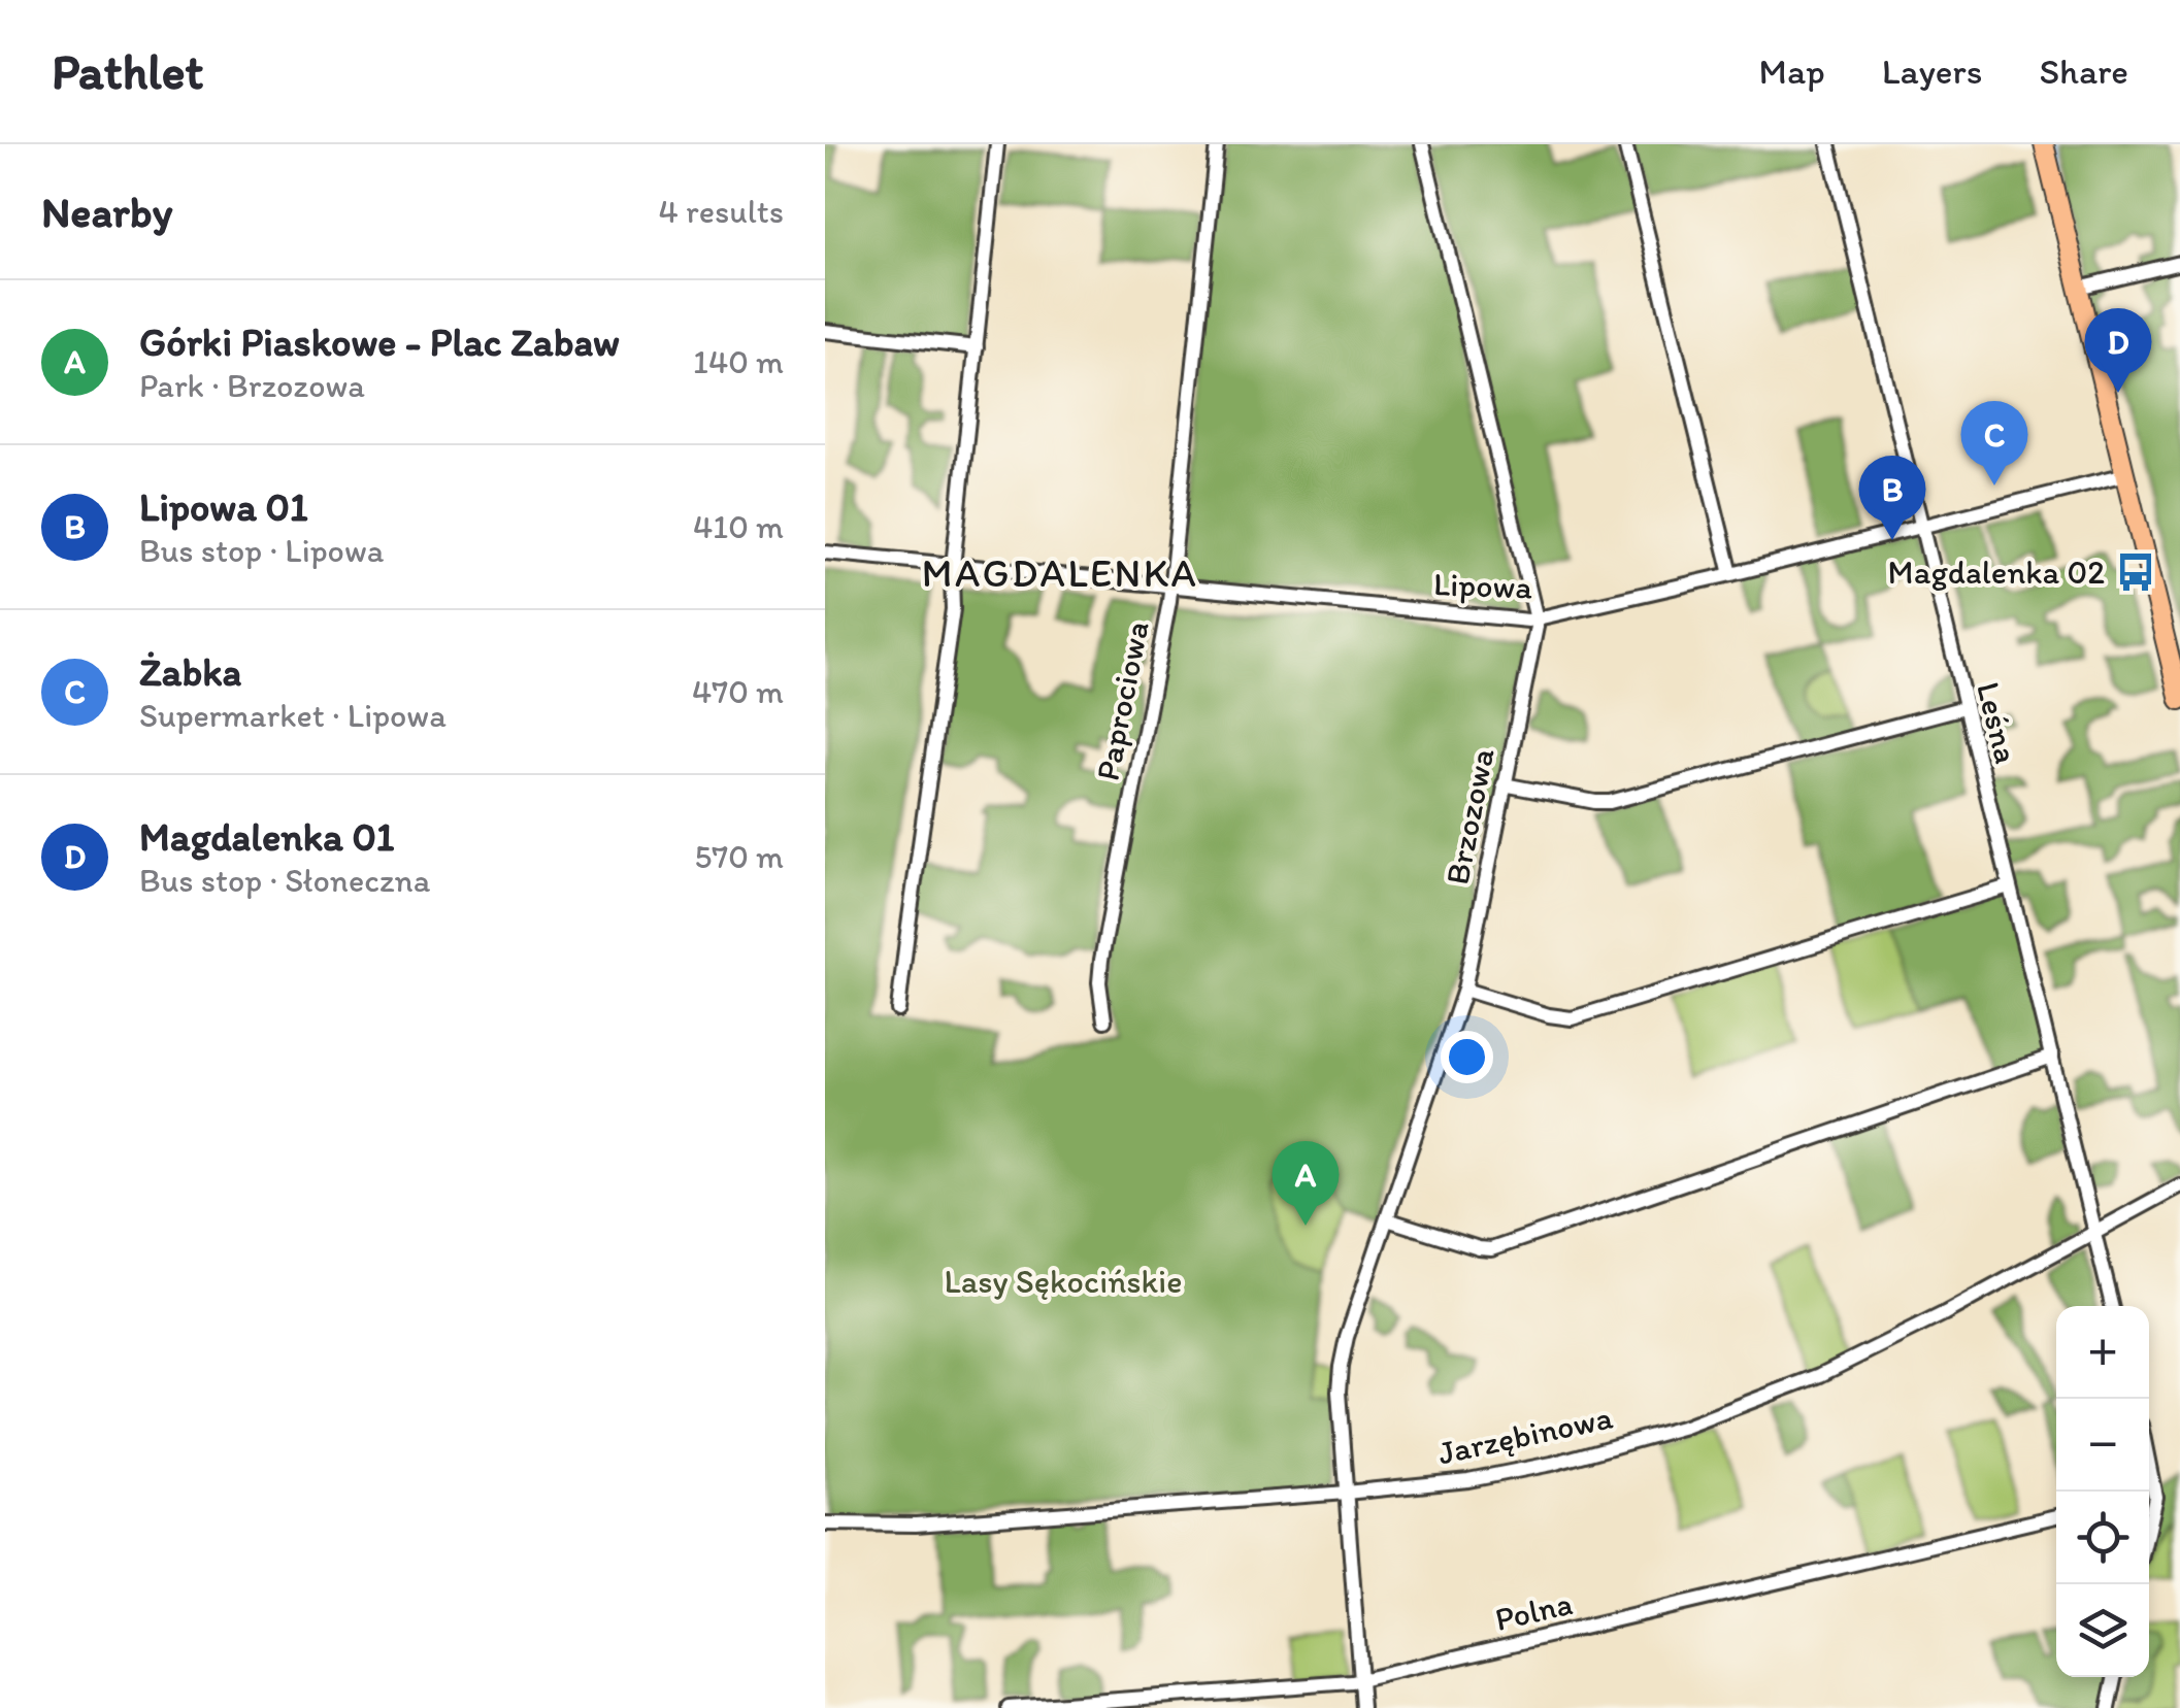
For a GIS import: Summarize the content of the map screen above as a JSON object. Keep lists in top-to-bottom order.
{
  "streets": {
    "street": [
      "Lipowa",
      "Paprociowa",
      "Leśna",
      "Brzozowa",
      "Jarzębinowa",
      "Polna"
    ]
  },
  "crossings": [
    ["Lipowa", "Paprociowa"],
    ["Lipowa", "Leśna"],
    ["Lipowa", "Brzozowa"],
    ["Leśna", "Jarzębinowa"],
    ["Brzozowa", "Jarzębinowa"],
    ["Brzozowa", "Polna"]
  ],
  "districts": ["MAGDALENKA"],
  "parks": ["Lasy Sękocińskie"],
  "places": {
    "bus stop": ["Magdalenka 02"]
  },
  "page": {
    "header": "Pathlet",
    "nav": ["Map", "Layers", "Share"],
    "heading": ["Nearby", "4 results"],
    "list": [
      {
        "mark": "A",
        "name": "Górki Piaskowe - Plac Zabaw",
        "note": "Park · Brzozowa",
        "value": "140 m"
      },
      {
        "mark": "B",
        "name": "Lipowa 01",
        "note": "Bus stop · Lipowa",
        "value": "410 m"
      },
      {
        "mark": "C",
        "name": "Żabka",
        "note": "Supermarket · Lipowa",
        "value": "470 m"
      },
      {
        "mark": "D",
        "name": "Magdalenka 01",
        "note": "Bus stop · Słoneczna",
        "value": "570 m"
      }
    ],
    "pins": [
      "D",
      "C",
      "B",
      "A"
    ],
    "map_buttons": ["+", "−"]
  }
}
